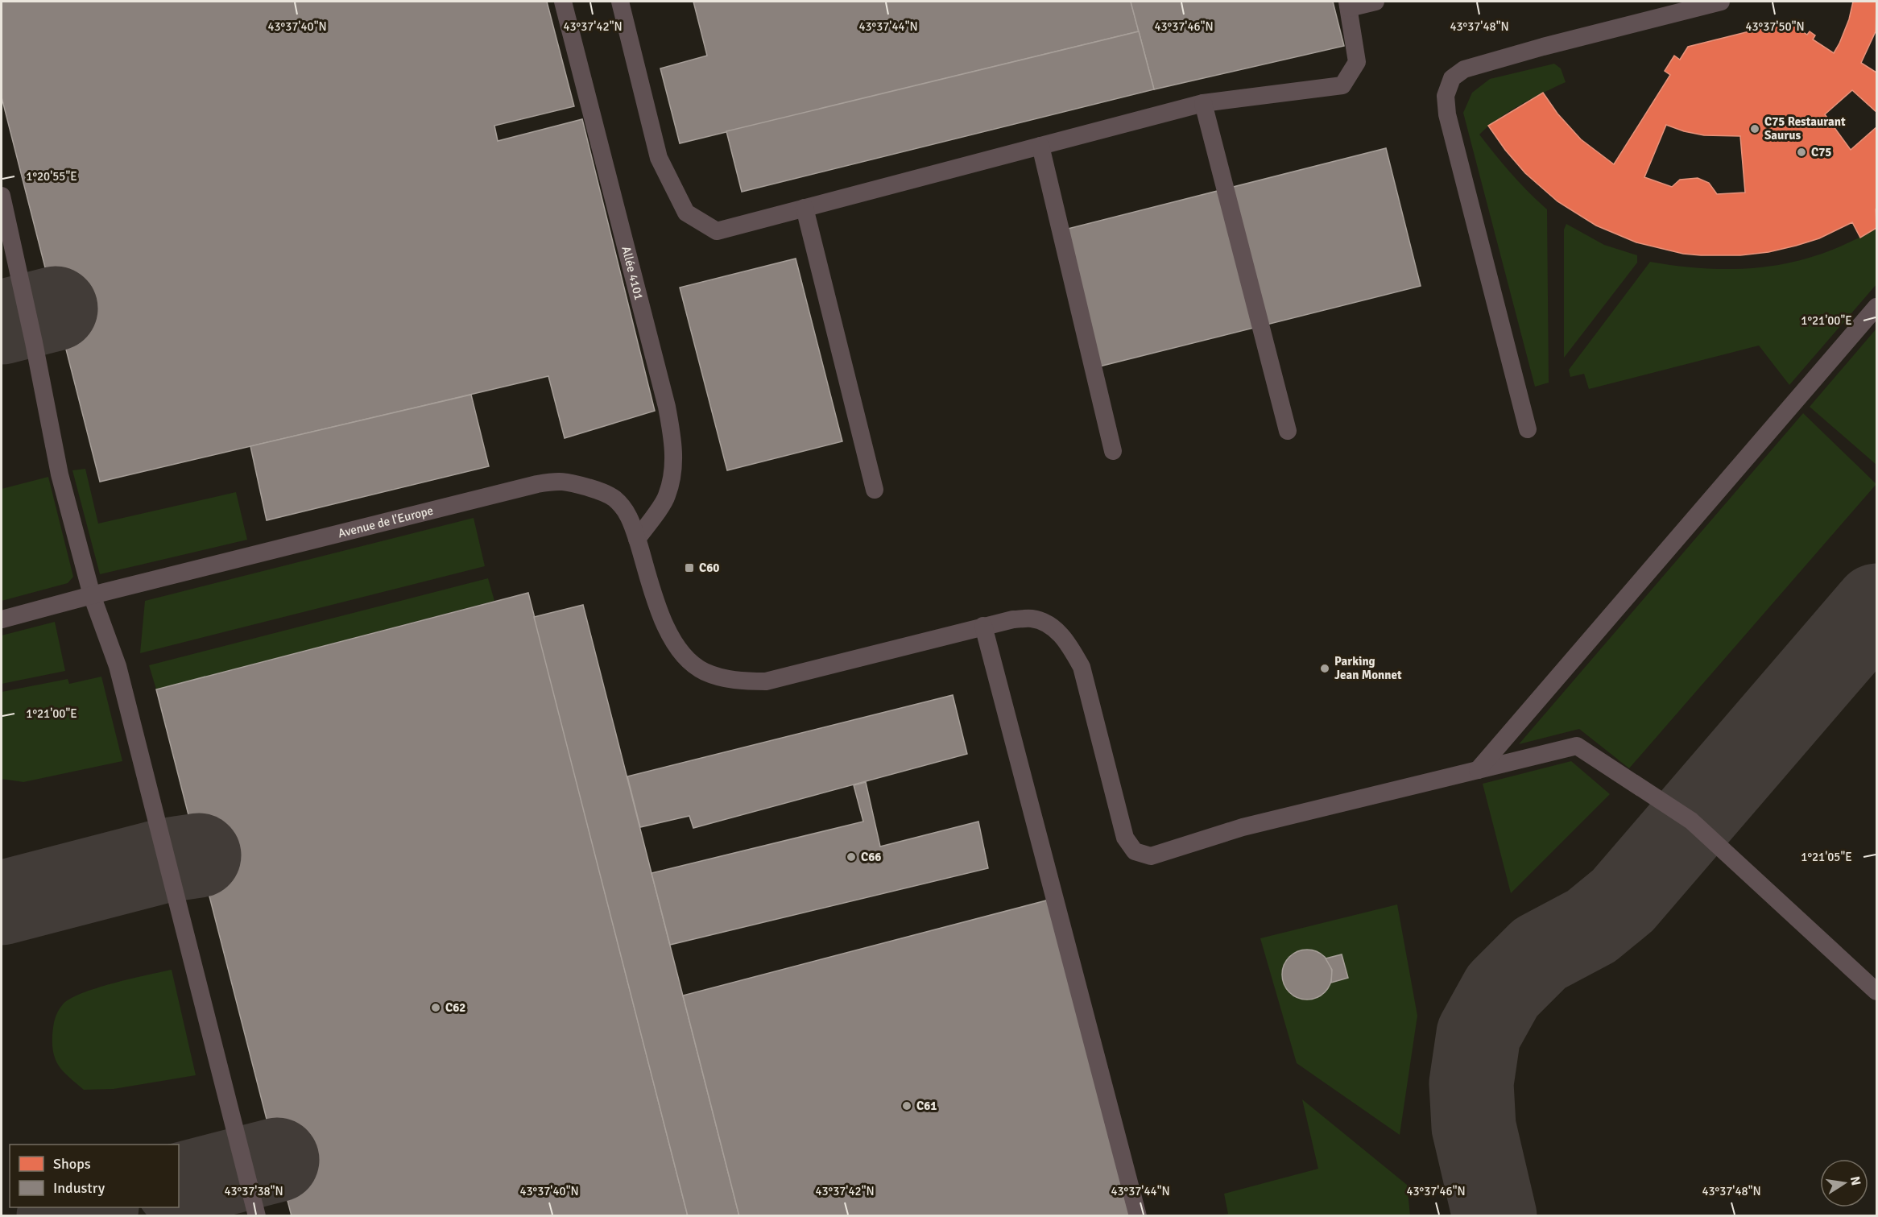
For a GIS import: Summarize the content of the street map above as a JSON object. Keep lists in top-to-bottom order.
{
  "streets": {
    "lane": ["Allée 4101", "Avenue de l'Europe"]
  },
  "crossings": [
    ["Allée 4101", "Avenue de l'Europe"]
  ],
  "places": {
    "other": [
      "C75 Restaurant Saurus",
      "C75",
      "Parking Jean Monnet",
      "C66",
      "C62",
      "C61"
    ],
    "transit": ["C60"]
  },
  "legend": ["Shops", "Industry"],
  "north": "right",
  "coordinates": [
    "43°37'40\"N",
    "43°37'42\"N",
    "43°37'44\"N",
    "43°37'46\"N",
    "43°37'48\"N",
    "43°37'50\"N",
    "1°20'55\"E",
    "1°21'00\"E",
    "1°21'05\"E",
    "43°37'38\"N"
  ]
}
